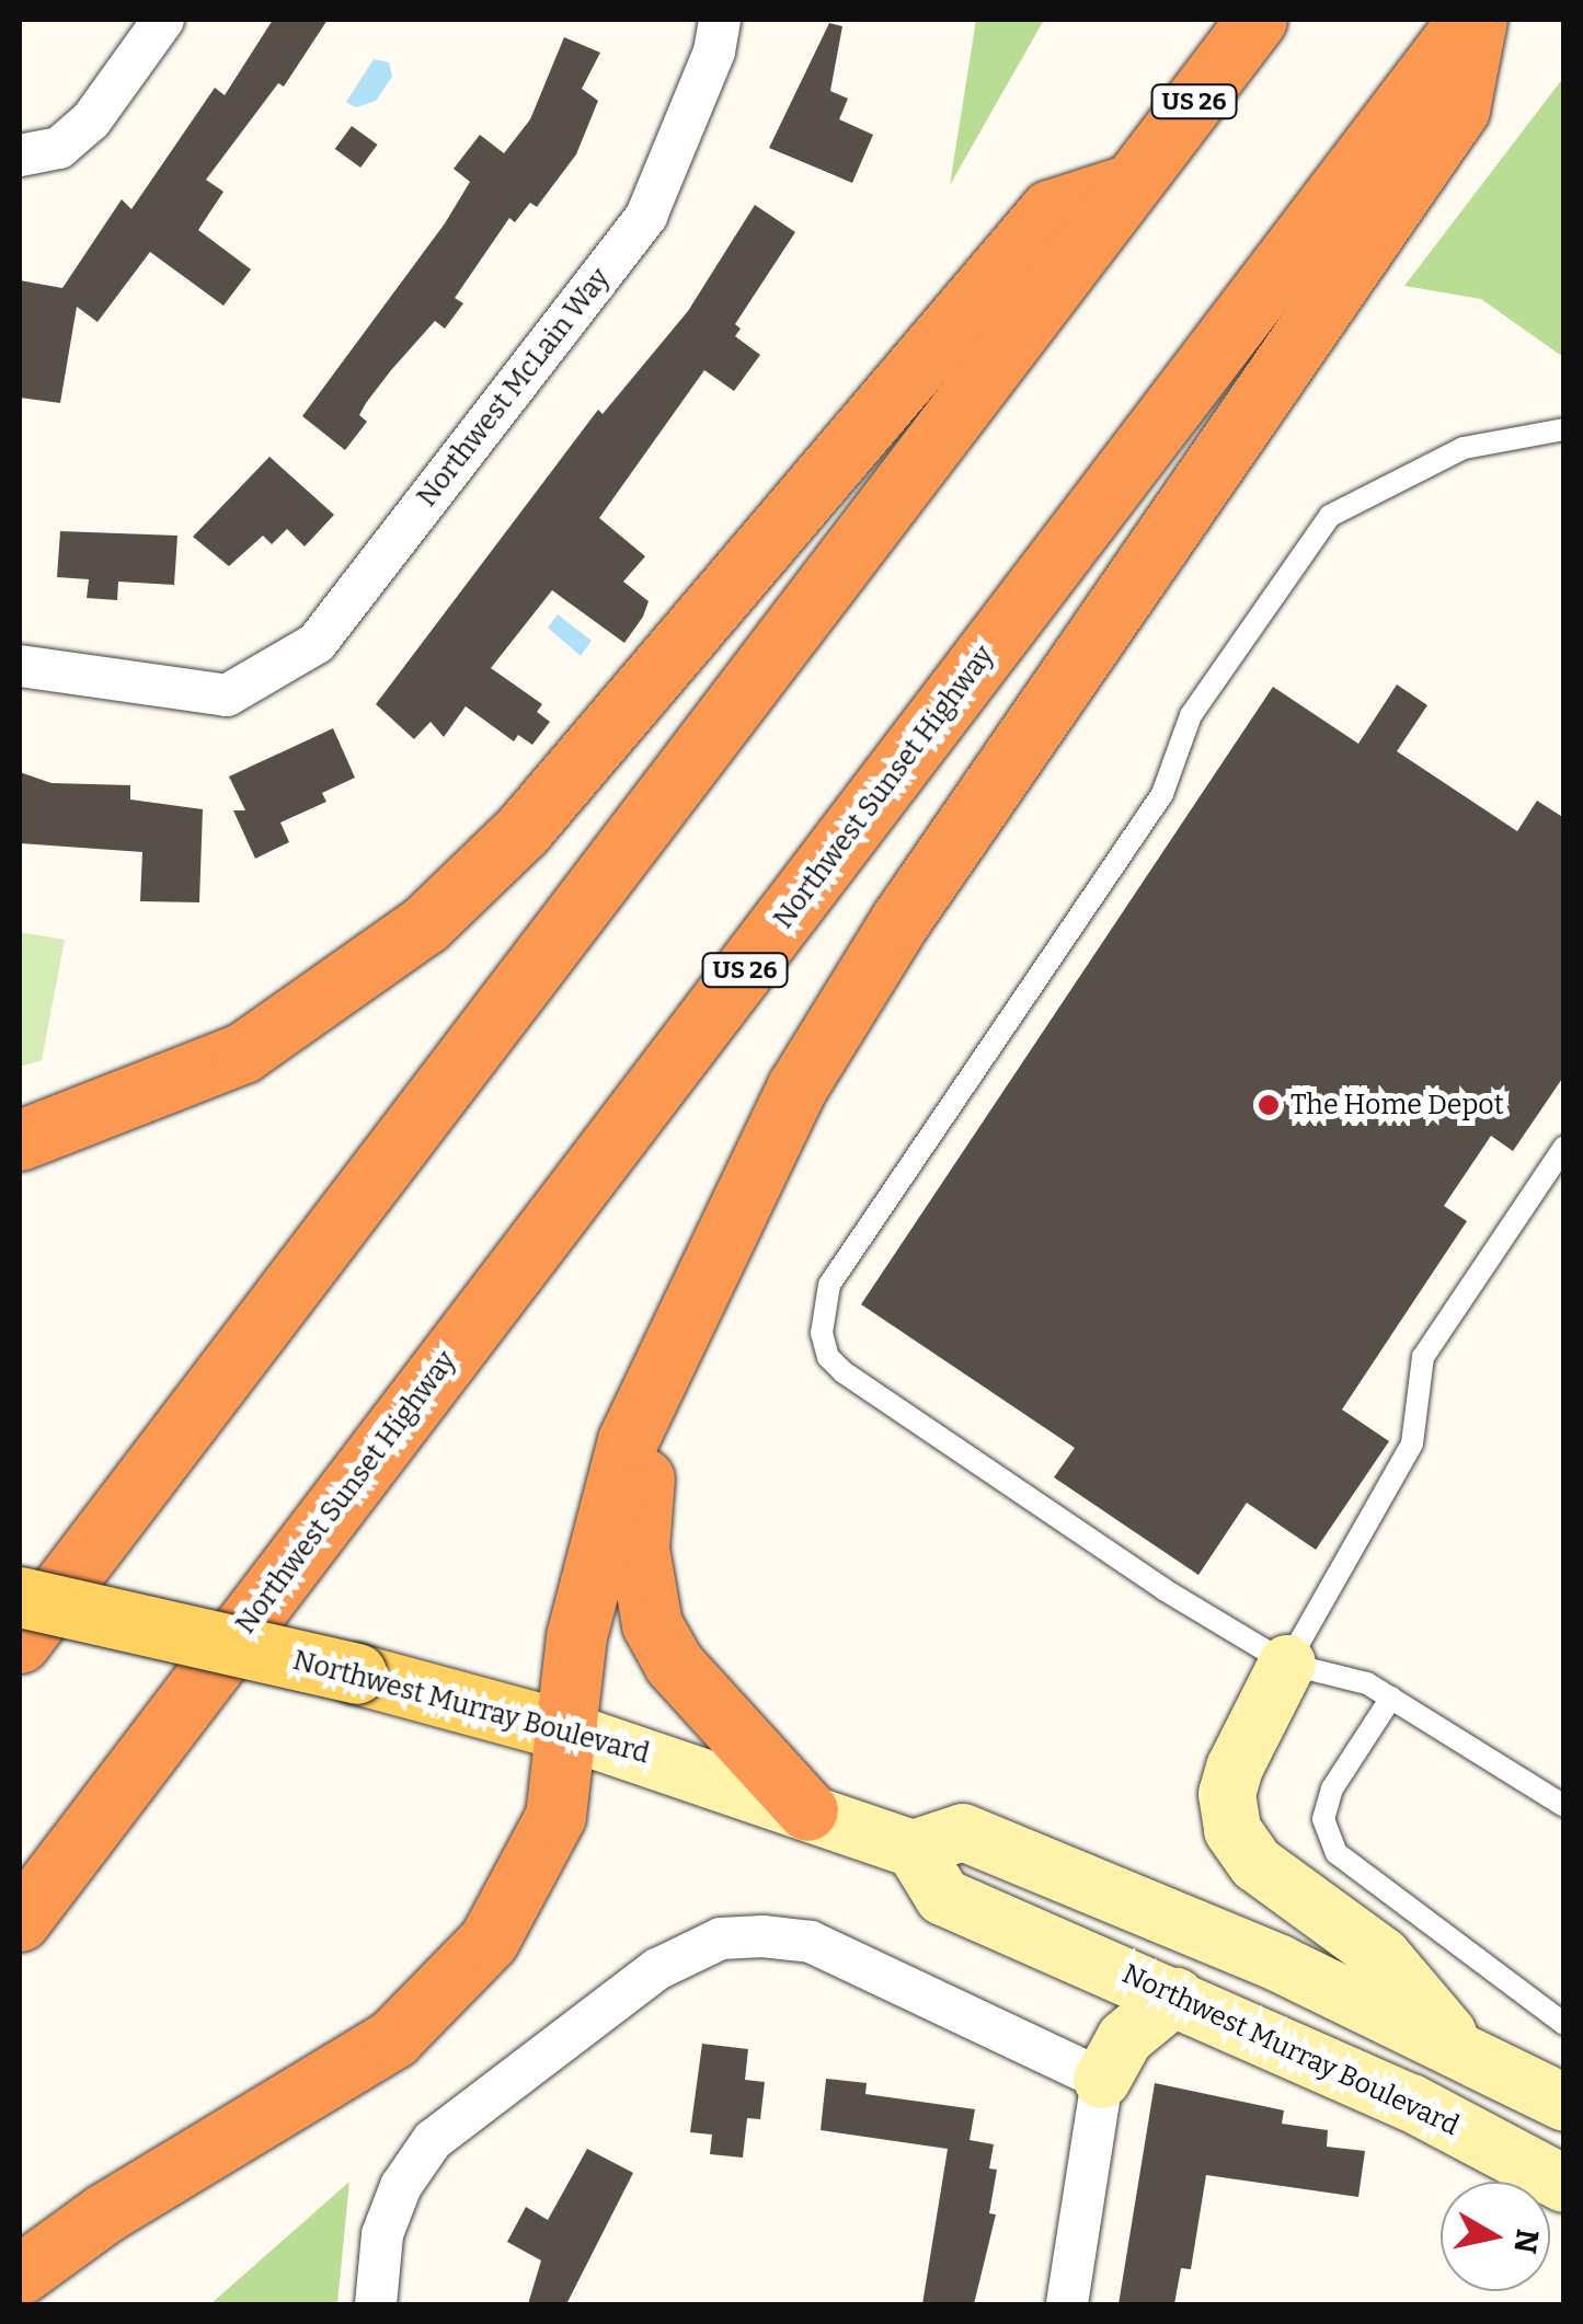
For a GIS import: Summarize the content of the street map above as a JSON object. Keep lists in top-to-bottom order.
{
  "streets": {
    "highway": ["US 26", "Northwest Sunset Highway"],
    "main road": ["Northwest Murray Boulevard"],
    "street": ["Northwest McLain Way"]
  },
  "places": ["The Home Depot"],
  "north": "right"
}
